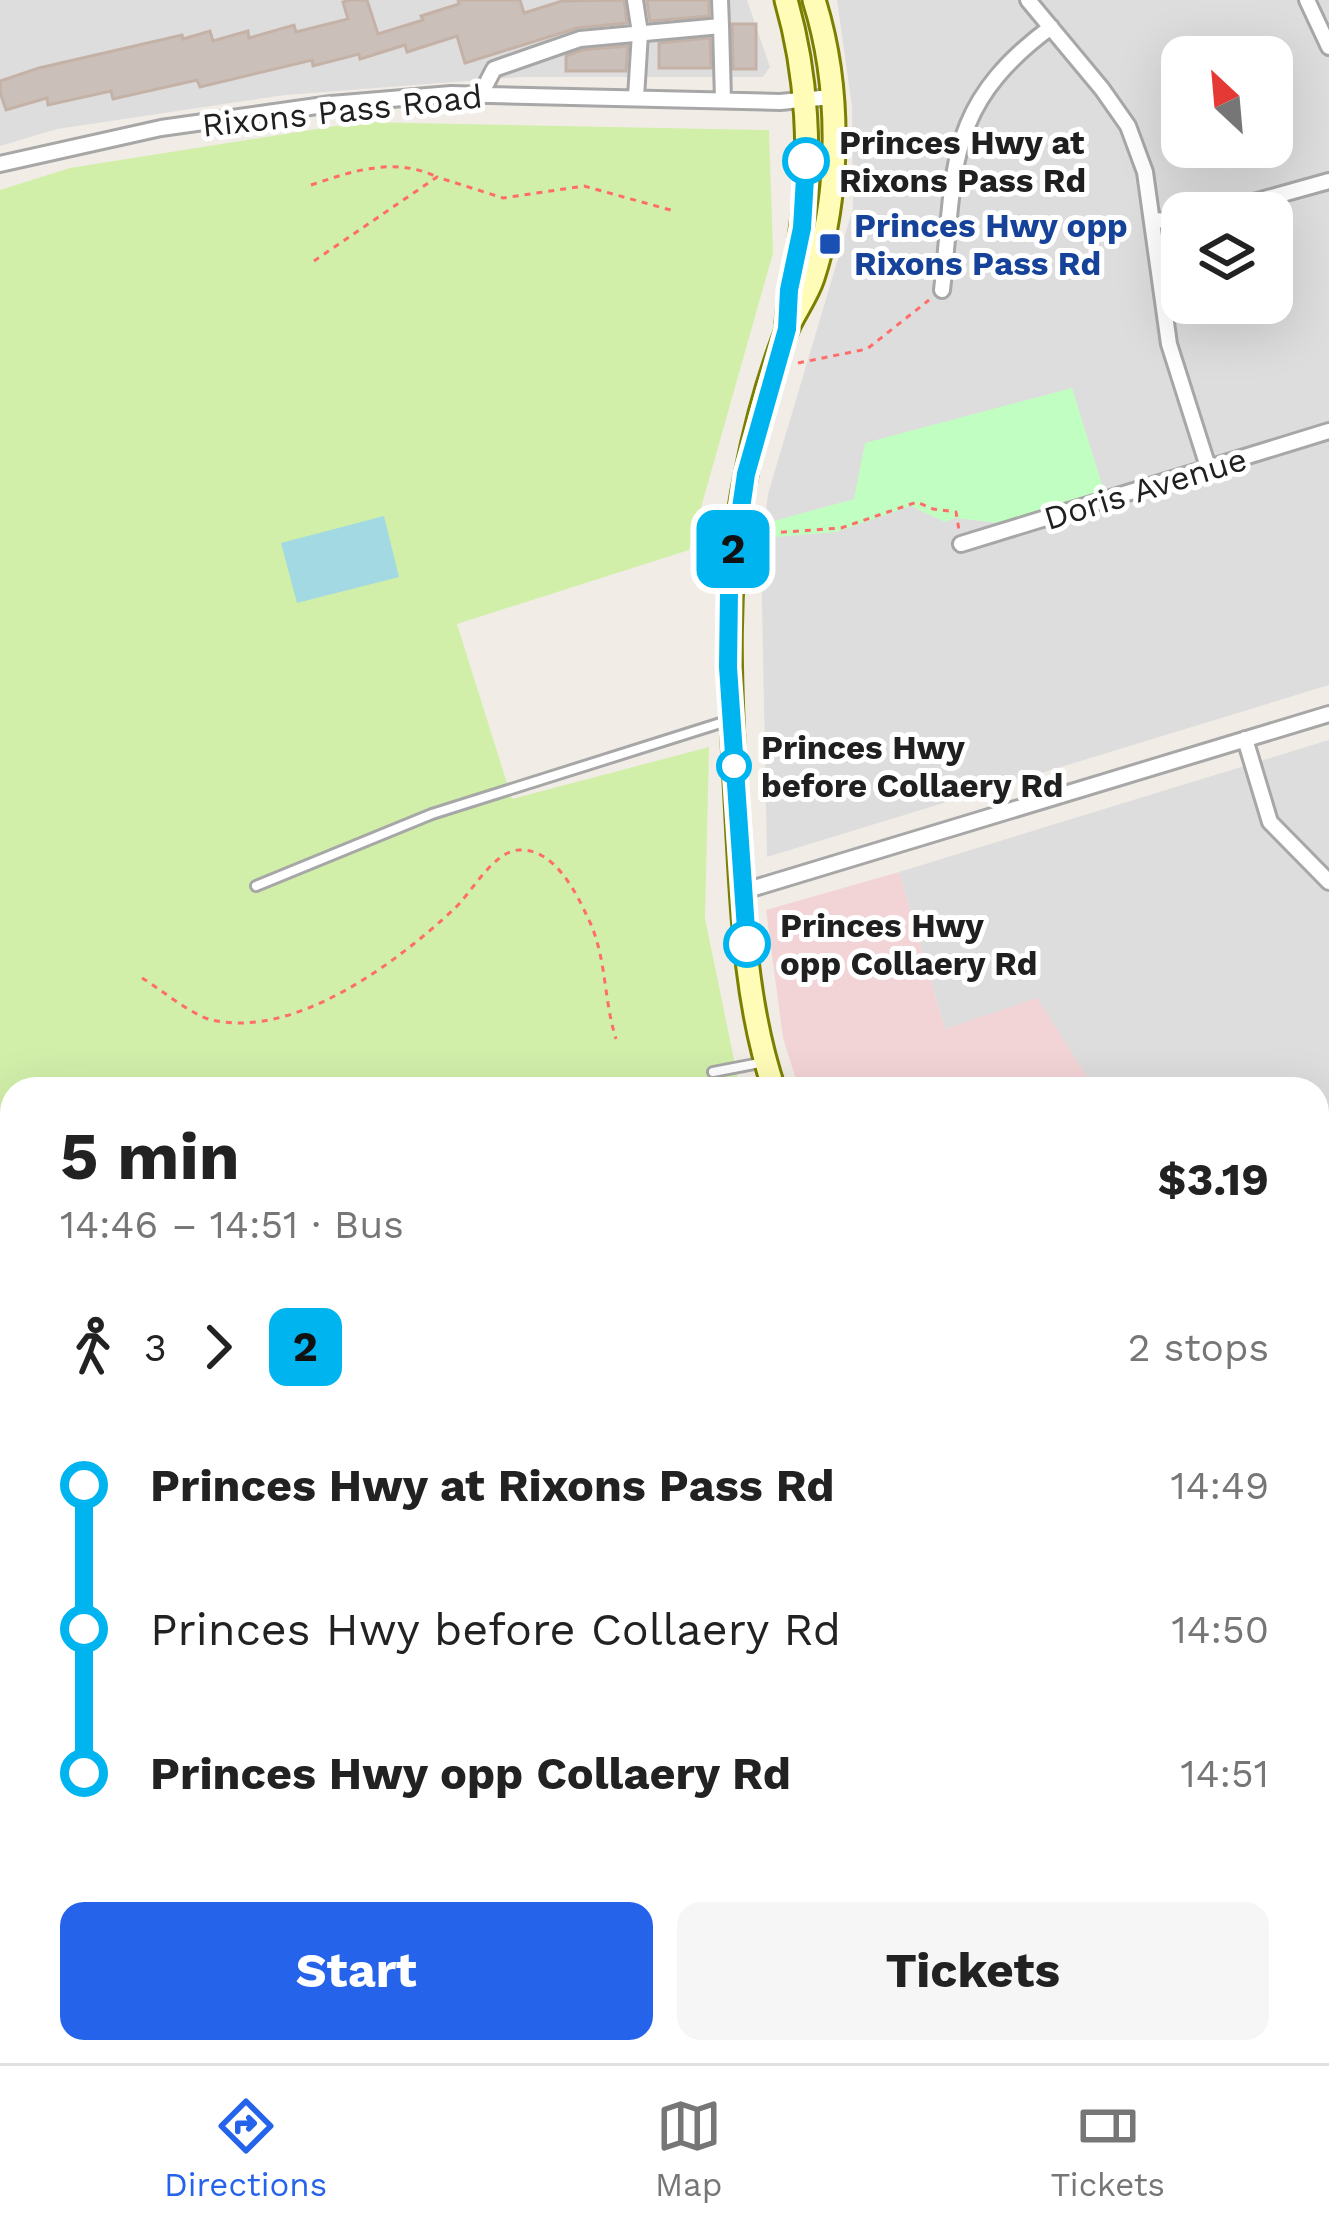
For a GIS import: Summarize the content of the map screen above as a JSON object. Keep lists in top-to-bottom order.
{
  "streets": {
    "street": ["Rixons Pass Road", "Doris Avenue"]
  },
  "places": {
    "other": ["Princes Hwy at Rixons Pass Rd", "Princes Hwy before Collaery Rd", "Princes Hwy opp Collaery Rd"],
    "transit": ["Princes Hwy opp Rixons Pass Rd"]
  },
  "lines": ["bus line 2"],
  "north": "top left",
  "page": {
    "on_map": "2",
    "heading": ["5 min", "14:46 – 14:51 · Bus", "$3.19"],
    "legs": ["3", "2", "2 stops"],
    "list": [
      {
        "name": "Princes Hwy at Rixons Pass Rd",
        "value": "14:49"
      },
      {
        "name": "Princes Hwy before Collaery Rd",
        "value": "14:50"
      },
      {
        "name": "Princes Hwy opp Collaery Rd",
        "value": "14:51"
      }
    ],
    "buttons": ["Start", "Tickets"],
    "tabs": ["Directions", "Map", "Tickets"]
  }
}
